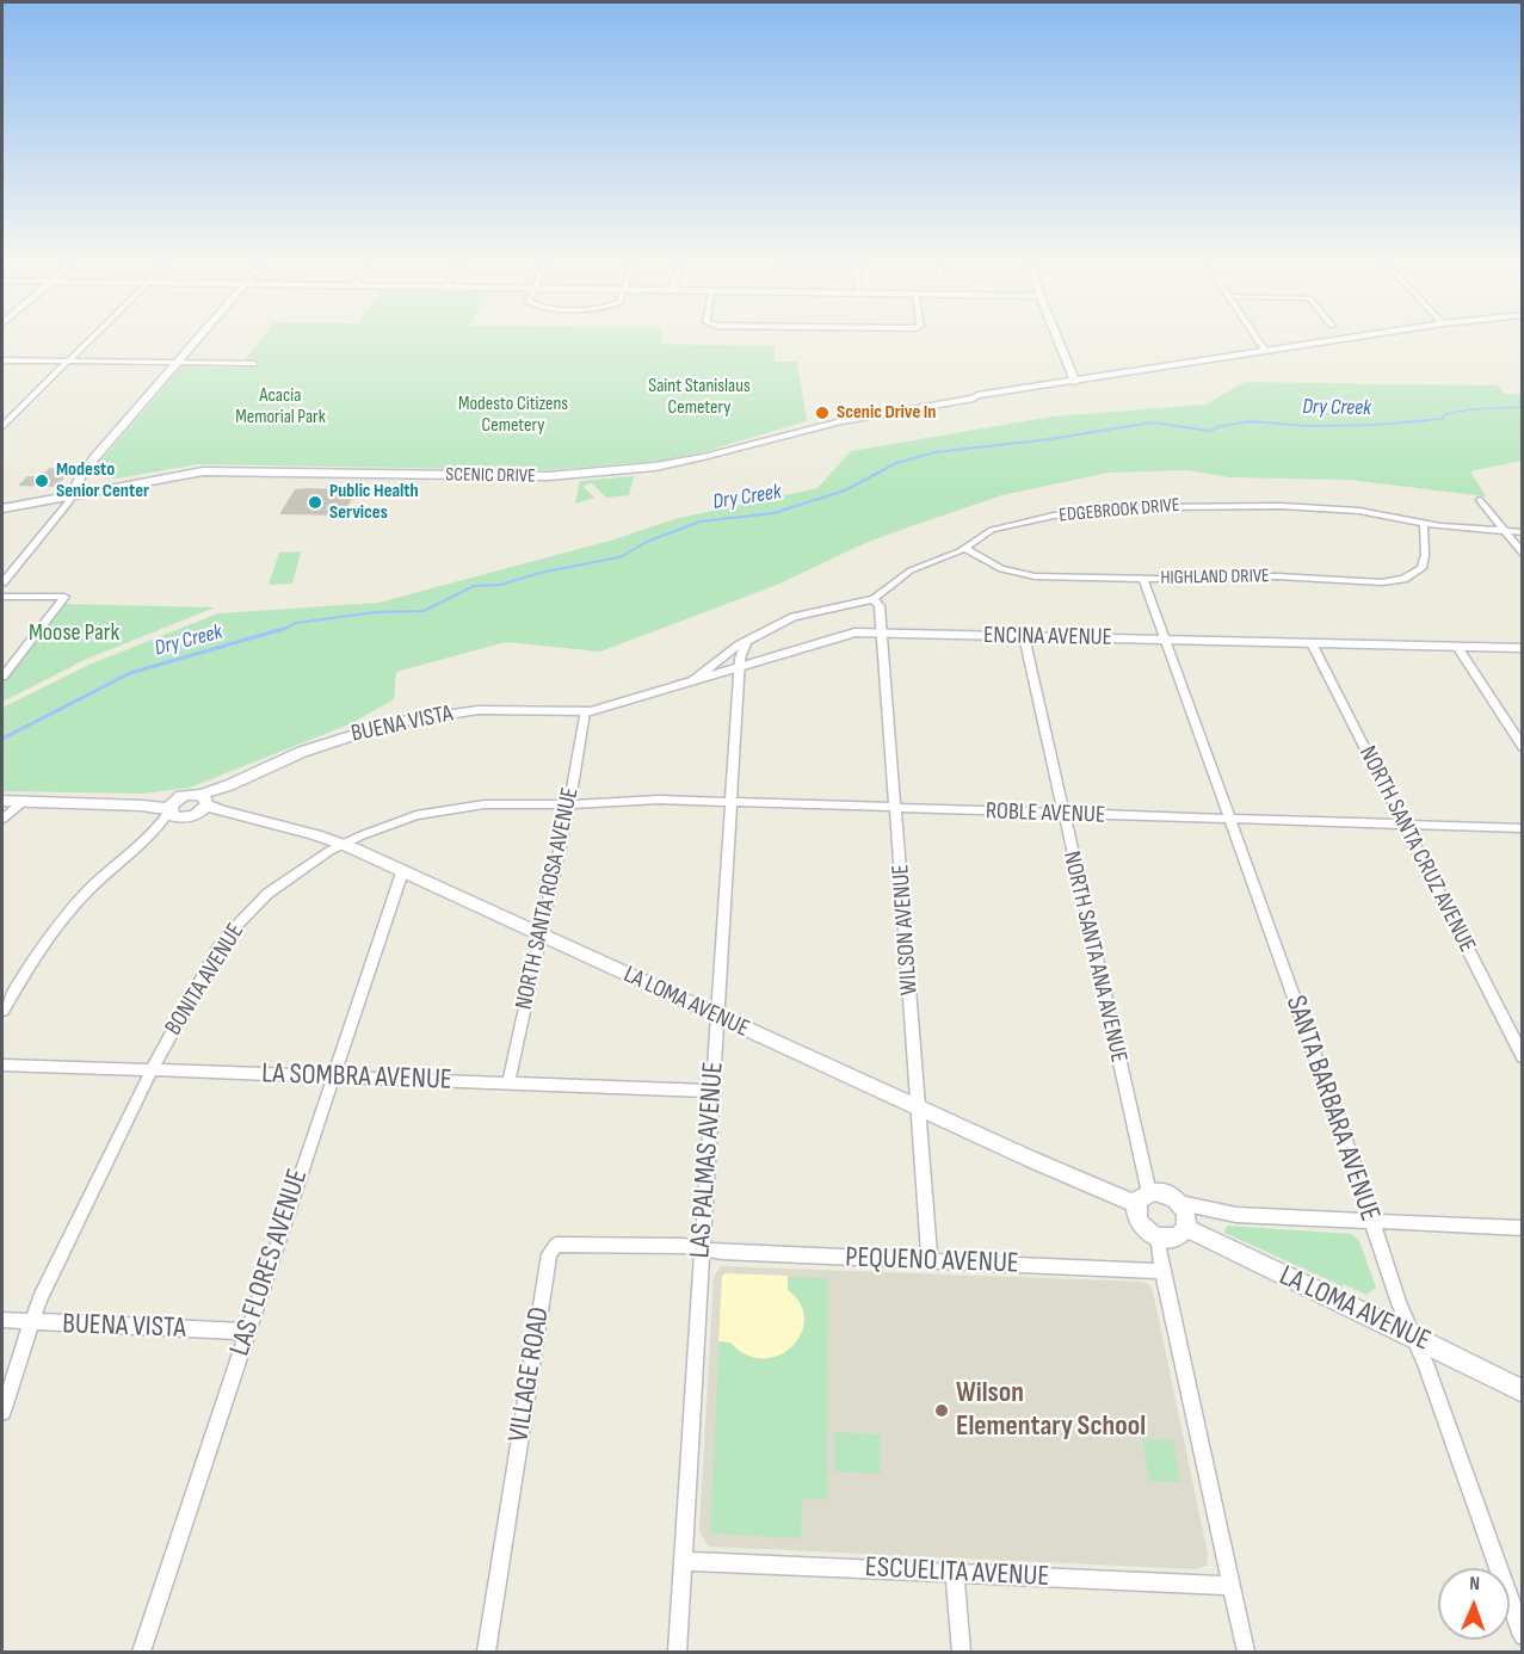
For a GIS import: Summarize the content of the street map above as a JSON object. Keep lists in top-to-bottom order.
{
  "streets": {
    "main road": [
      "SCENIC DRIVE",
      "ENCINA AVENUE",
      "BUENA VISTA",
      "LA LOMA AVENUE"
    ],
    "street": [
      "EDGEBROOK DRIVE",
      "HIGHLAND DRIVE",
      "ROBLE AVENUE",
      "NORTH SANTA CRUZ AVENUE",
      "NORTH SANTA ROSA AVENUE",
      "WILSON AVENUE",
      "NORTH SANTA ANA AVENUE",
      "BONITA AVENUE",
      "LA SOMBRA AVENUE",
      "SANTA BARBARA AVENUE",
      "LAS PALMAS AVENUE",
      "PEQUENO AVENUE",
      "LAS FLORES AVENUE",
      "VILLAGE ROAD",
      "ESCUELITA AVENUE"
    ]
  },
  "crossings": [
    ["EDGEBROOK DRIVE", "HIGHLAND DRIVE"],
    ["EDGEBROOK DRIVE", "ENCINA AVENUE"],
    ["EDGEBROOK DRIVE", "WILSON AVENUE"],
    ["HIGHLAND DRIVE", "SANTA BARBARA AVENUE"],
    ["ENCINA AVENUE", "BUENA VISTA"],
    ["ENCINA AVENUE", "NORTH SANTA CRUZ AVENUE"],
    ["ENCINA AVENUE", "NORTH SANTA ROSA AVENUE"],
    ["ENCINA AVENUE", "WILSON AVENUE"],
    ["ENCINA AVENUE", "NORTH SANTA ANA AVENUE"],
    ["ENCINA AVENUE", "SANTA BARBARA AVENUE"],
    ["ENCINA AVENUE", "LAS PALMAS AVENUE"],
    ["BUENA VISTA", "NORTH SANTA ROSA AVENUE"],
    ["BUENA VISTA", "BONITA AVENUE"],
    ["BUENA VISTA", "LA LOMA AVENUE"],
    ["BUENA VISTA", "LAS FLORES AVENUE"],
    ["ROBLE AVENUE", "NORTH SANTA CRUZ AVENUE"],
    ["ROBLE AVENUE", "NORTH SANTA ROSA AVENUE"],
    ["ROBLE AVENUE", "WILSON AVENUE"],
    ["ROBLE AVENUE", "NORTH SANTA ANA AVENUE"],
    ["ROBLE AVENUE", "BONITA AVENUE"],
    ["ROBLE AVENUE", "SANTA BARBARA AVENUE"],
    ["ROBLE AVENUE", "LAS PALMAS AVENUE"],
    ["NORTH SANTA ROSA AVENUE", "BONITA AVENUE"],
    ["NORTH SANTA ROSA AVENUE", "LA LOMA AVENUE"],
    ["NORTH SANTA ROSA AVENUE", "LA SOMBRA AVENUE"],
    ["WILSON AVENUE", "LA LOMA AVENUE"],
    ["WILSON AVENUE", "PEQUENO AVENUE"],
    ["NORTH SANTA ANA AVENUE", "LA LOMA AVENUE"],
    ["BONITA AVENUE", "LA LOMA AVENUE"],
    ["BONITA AVENUE", "LA SOMBRA AVENUE"],
    ["LA LOMA AVENUE", "SANTA BARBARA AVENUE"],
    ["LA LOMA AVENUE", "LAS PALMAS AVENUE"],
    ["LA LOMA AVENUE", "LAS FLORES AVENUE"],
    ["LA SOMBRA AVENUE", "LAS PALMAS AVENUE"],
    ["LA SOMBRA AVENUE", "LAS FLORES AVENUE"],
    ["LAS PALMAS AVENUE", "PEQUENO AVENUE"],
    ["LAS PALMAS AVENUE", "VILLAGE ROAD"],
    ["LAS PALMAS AVENUE", "ESCUELITA AVENUE"],
    ["PEQUENO AVENUE", "VILLAGE ROAD"]
  ],
  "water": ["Dry Creek"],
  "parks": [
    "Saint Stanislaus Cemetery",
    "Acacia Memorial Park",
    "Modesto Citizens Cemetery",
    "Moose Park"
  ],
  "places": [
    "Scenic Drive In",
    "Modesto Senior Center",
    "Public Health Services",
    "Wilson Elementary School"
  ],
  "north": "top"
}
